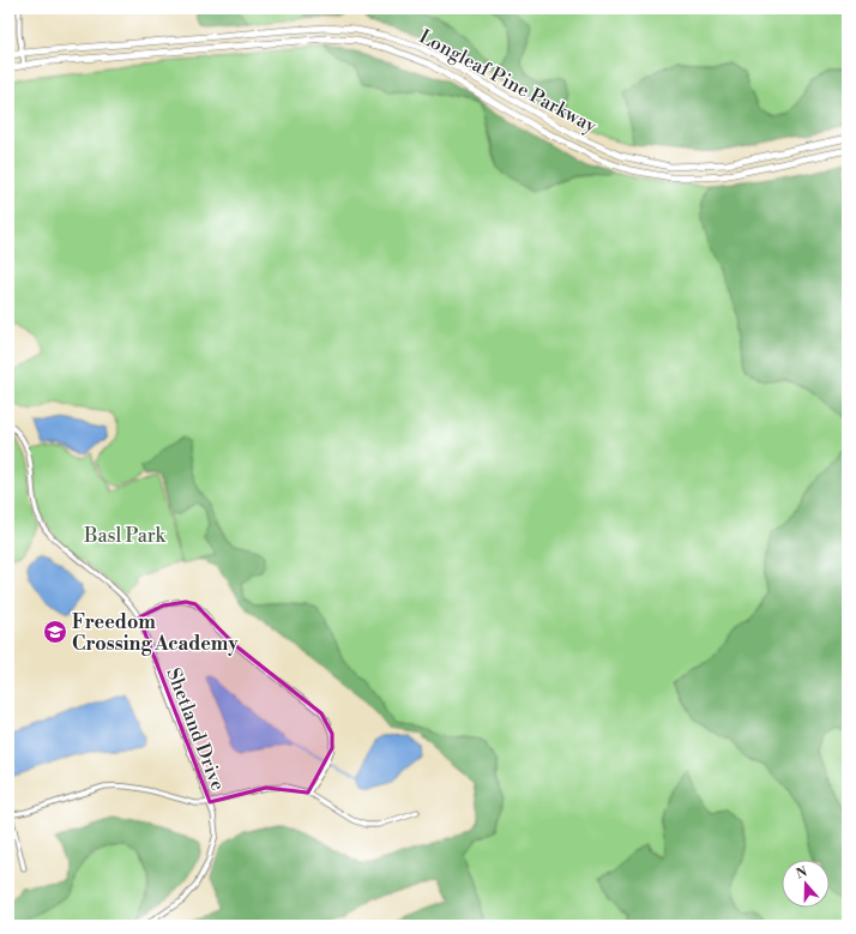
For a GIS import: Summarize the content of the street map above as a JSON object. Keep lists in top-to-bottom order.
{
  "streets": {
    "main road": ["Longleaf Pine Parkway"],
    "street": ["Shetland Drive"]
  },
  "parks": ["Basl Park"],
  "places": {
    "school or university": ["Freedom Crossing Academy"]
  },
  "north": "top"
}
